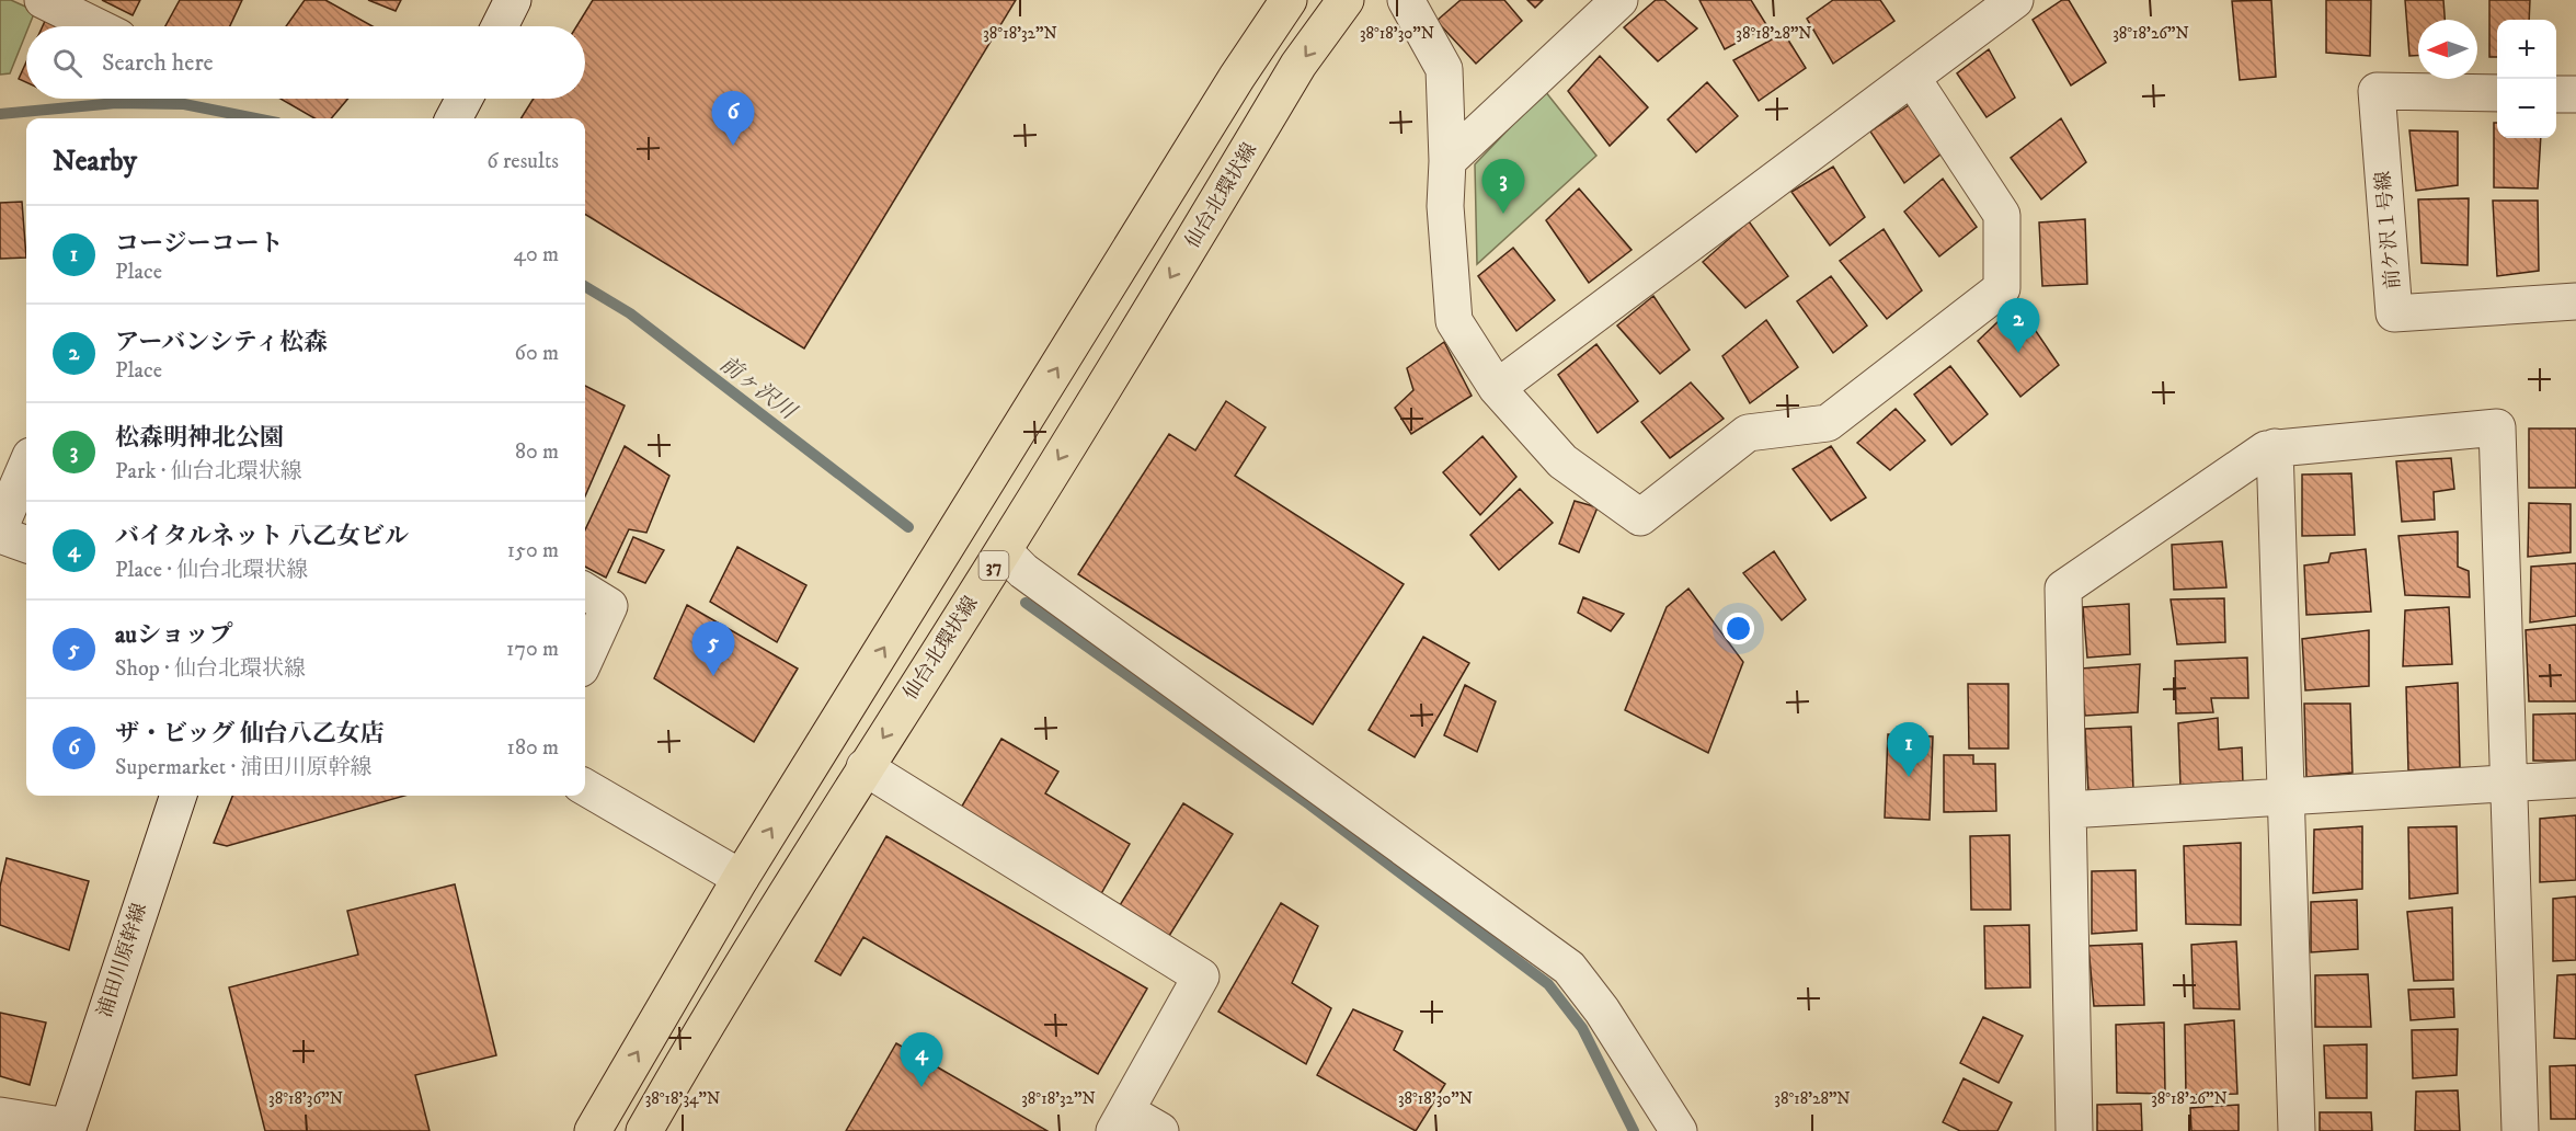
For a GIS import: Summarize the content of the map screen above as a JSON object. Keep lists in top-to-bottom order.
{
  "streets": {
    "main road": ["仙台北環状線", "37"],
    "street": ["前ケ沢１号線", "浦田川原幹線"]
  },
  "water": ["前ヶ沢川"],
  "north": "left",
  "page": {
    "map_buttons": ["+", "−"],
    "search": "Search here",
    "pins": [
      "6",
      "3",
      "2",
      "5",
      "1",
      "4"
    ],
    "heading": ["Nearby", "6 results"],
    "list": [
      {
        "mark": "1",
        "name": "コージーコート",
        "note": "Place",
        "value": "40 m"
      },
      {
        "mark": "2",
        "name": "アーバンシティ松森",
        "note": "Place",
        "value": "60 m"
      },
      {
        "mark": "3",
        "name": "松森明神北公園",
        "note": "Park · 仙台北環状線",
        "value": "80 m"
      },
      {
        "mark": "4",
        "name": "バイタルネット 八乙女ビル",
        "note": "Place · 仙台北環状線",
        "value": "150 m"
      },
      {
        "mark": "5",
        "name": "auショップ",
        "note": "Shop · 仙台北環状線",
        "value": "170 m"
      },
      {
        "mark": "6",
        "name": "ザ・ビッグ 仙台八乙女店",
        "note": "Supermarket · 浦田川原幹線",
        "value": "180 m"
      }
    ]
  },
  "coordinates": [
    "38°18'32\"N",
    "38°18'30\"N",
    "38°18'28\"N",
    "38°18'26\"N",
    "38°18'36\"N",
    "38°18'34\"N"
  ]
}
